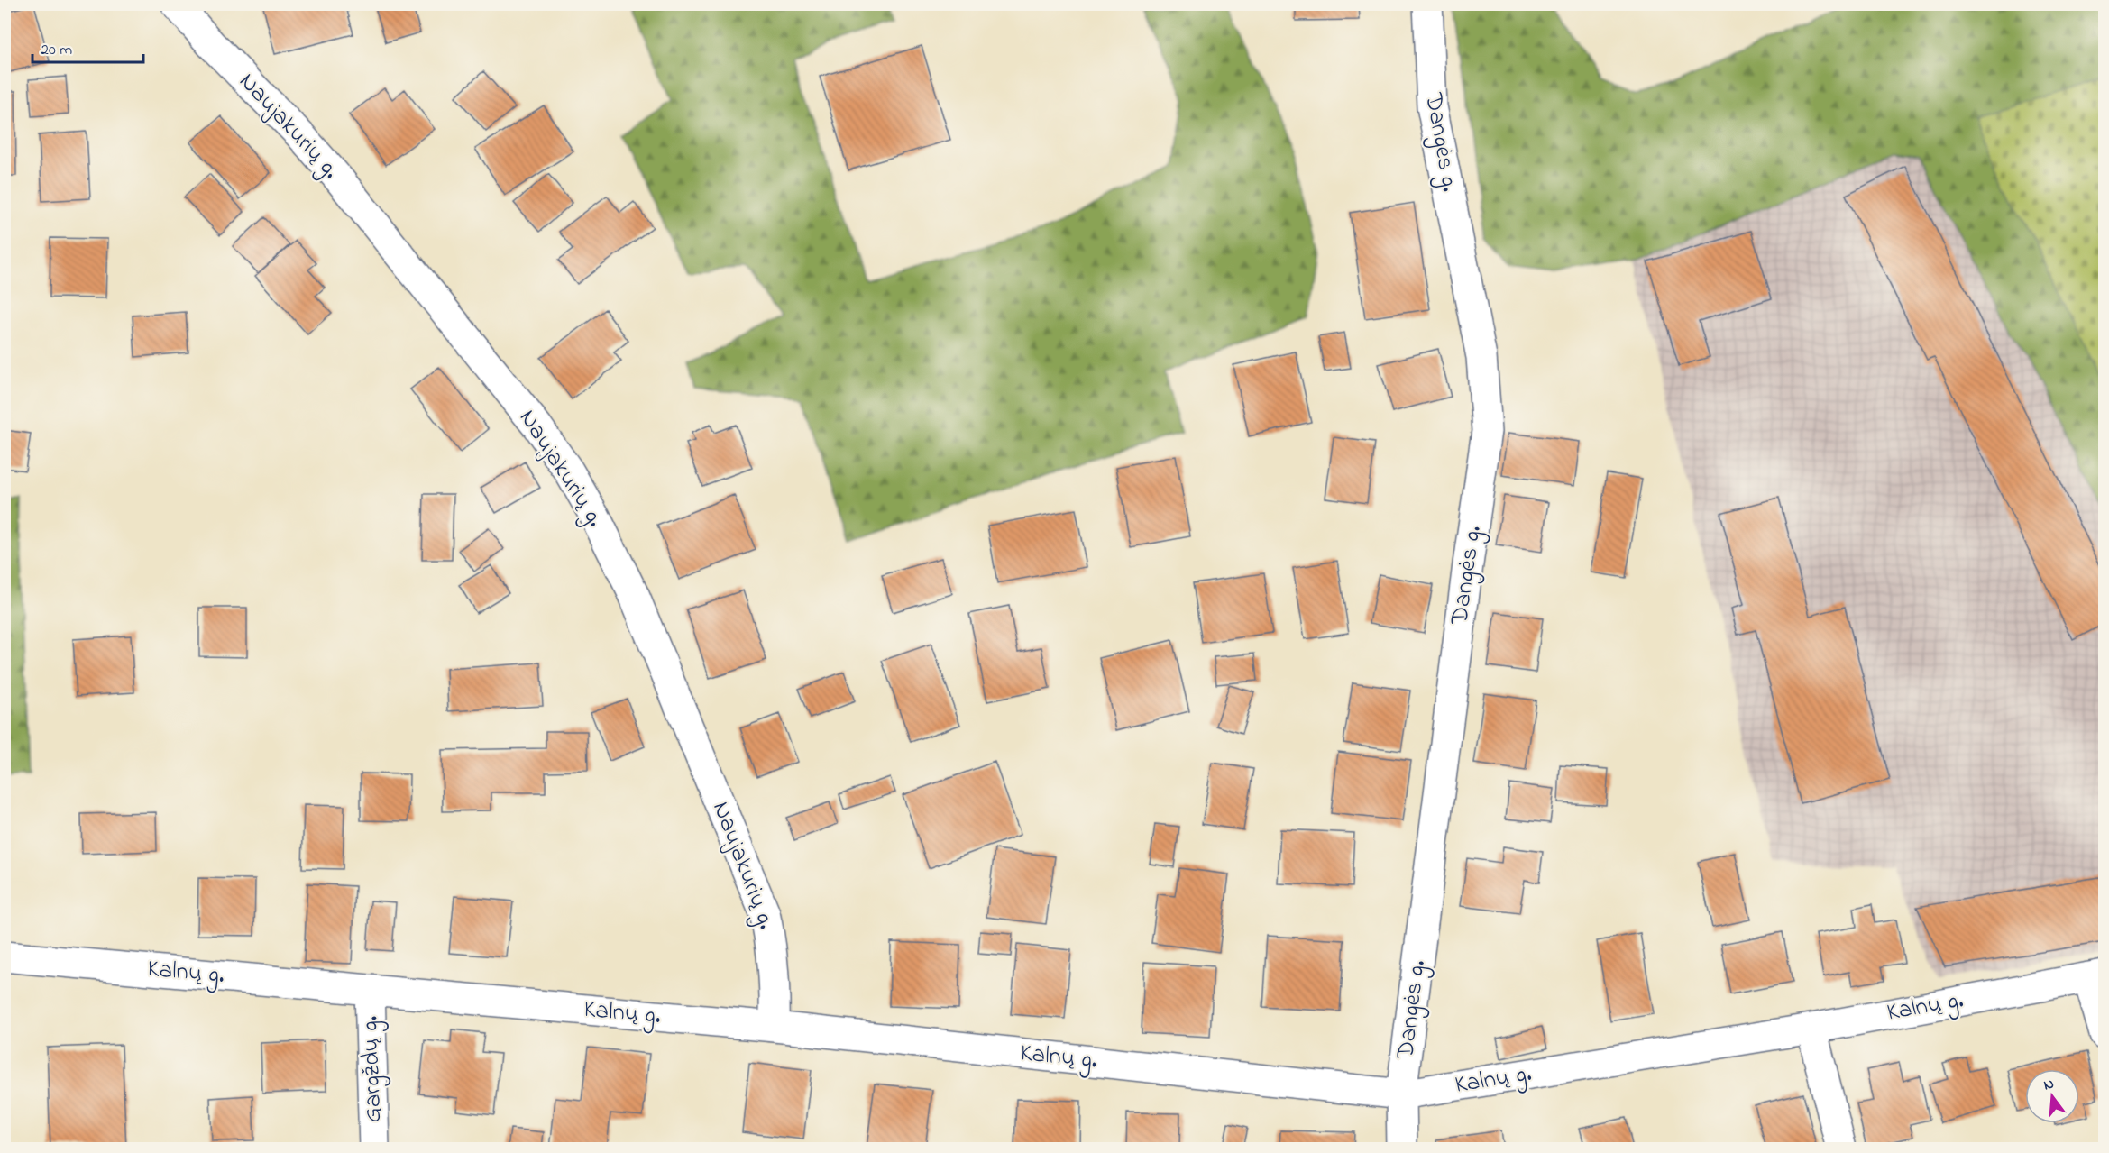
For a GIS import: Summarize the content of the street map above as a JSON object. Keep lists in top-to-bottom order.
{
  "streets": {
    "street": [
      "Naujakurių g.",
      "Dangės g.",
      "Kalnų g.",
      "Gargždų g."
    ]
  },
  "crossings": [
    ["Naujakurių g.", "Kalnų g."],
    ["Dangės g.", "Kalnų g."],
    ["Kalnų g.", "Gargždų g."]
  ],
  "scale_bar": "20 m",
  "north": "top"
}
